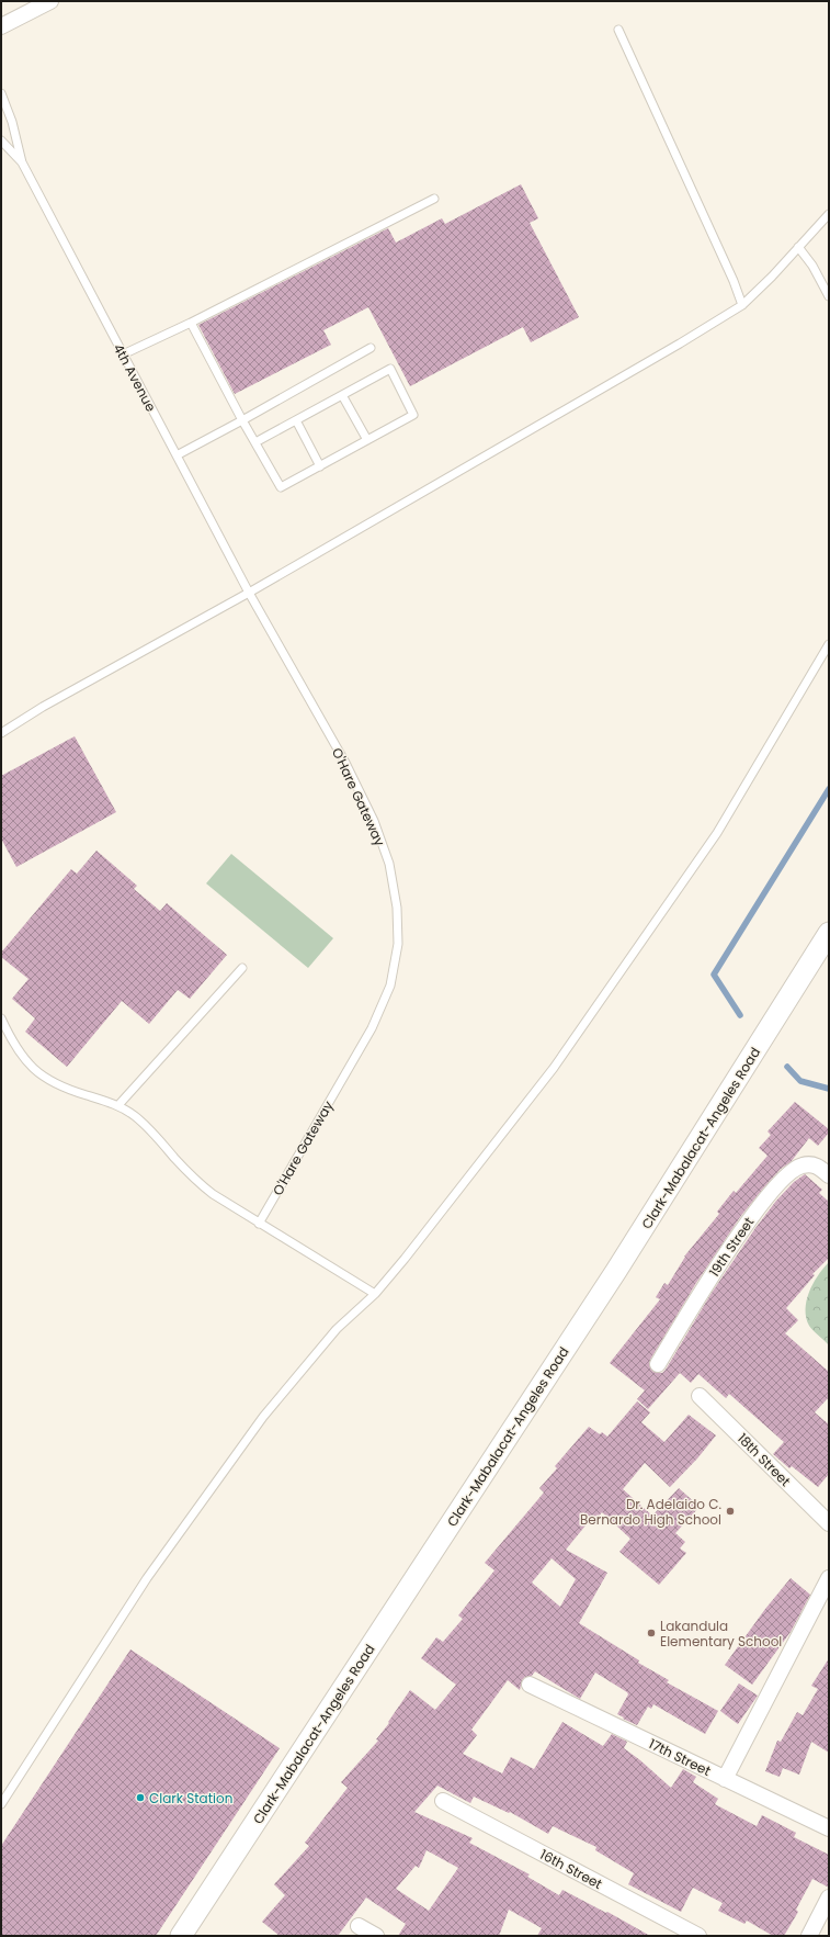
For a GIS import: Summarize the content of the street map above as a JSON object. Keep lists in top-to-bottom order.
{
  "streets": {
    "main road": ["Clark-Mabalacat-Angeles Road"],
    "street": [
      "19th Street",
      "18th Street",
      "17th Street",
      "16th Street"
    ],
    "lane": ["4th Avenue", "O'Hare Gateway"]
  },
  "crossings": [
    ["4th Avenue", "O'Hare Gateway"]
  ],
  "places": ["Dr. Adelaido C. Bernardo High School", "Lakandula Elementary School", "Clark Station"]
}
